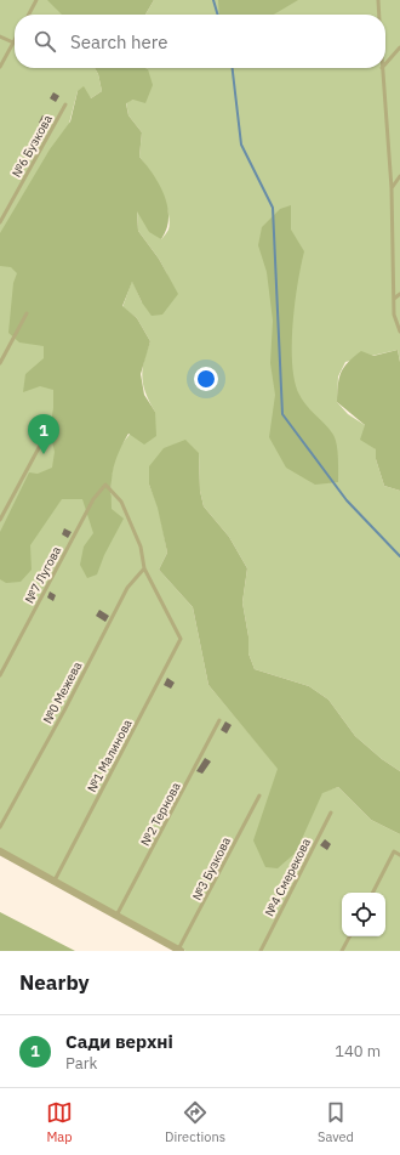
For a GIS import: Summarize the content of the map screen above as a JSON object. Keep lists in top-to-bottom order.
{
  "streets": {
    "lane": [
      "№6 Бузкова",
      "№7 Лугова",
      "№0 Межева",
      "№1 Малинова",
      "№2 Тернова",
      "№3 Бузкова",
      "№4 Смерекова"
    ]
  },
  "crossings": [
    ["№7 Лугова", "№0 Межева"],
    ["№7 Лугова", "№1 Малинова"],
    ["№0 Межева", "№1 Малинова"]
  ],
  "page": {
    "search": "Search here",
    "pins": "1",
    "heading": "Nearby",
    "list": [
      {
        "mark": "1",
        "name": "Сади верхні",
        "note": "Park",
        "value": "140 m"
      }
    ],
    "nav": ["Map", "Directions", "Saved"]
  }
}
